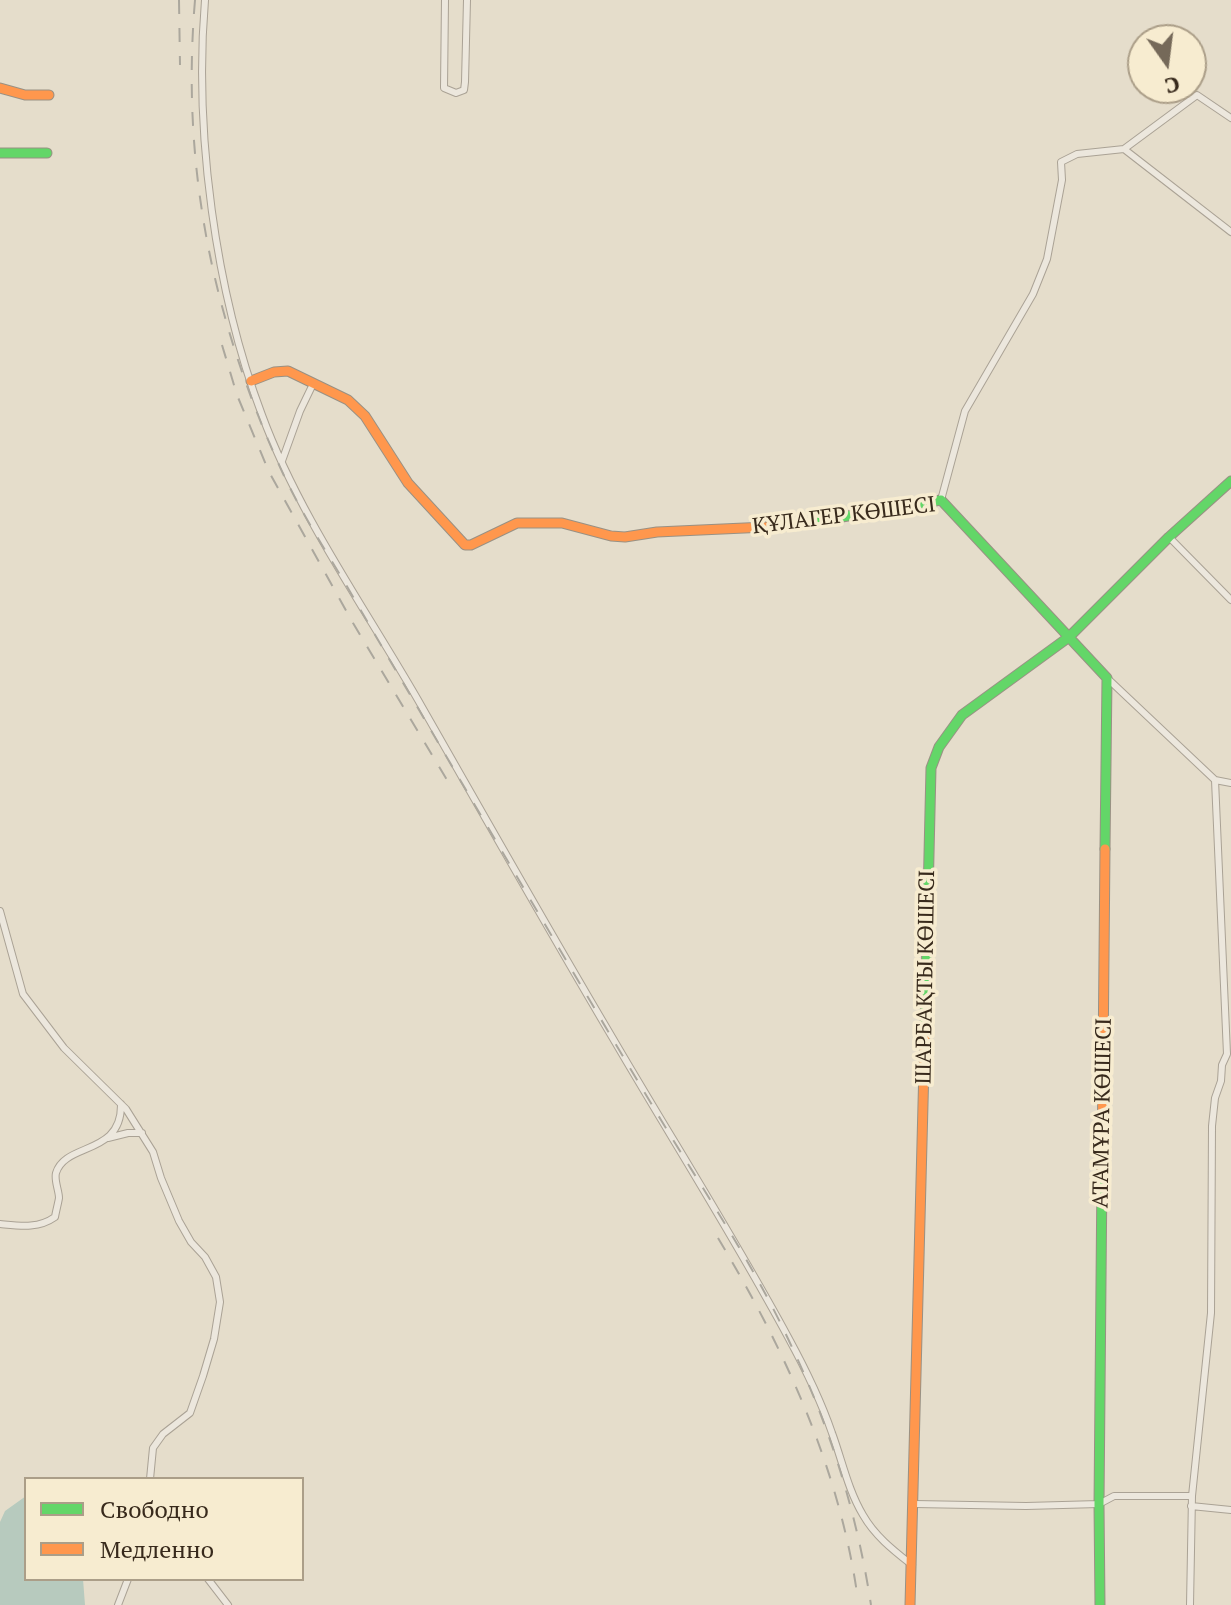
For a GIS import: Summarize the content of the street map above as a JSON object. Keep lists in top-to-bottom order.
{
  "streets": {
    "street": ["ҚҰЛАГЕР КӨШЕСІ", "ШАРБАҚТЫ КӨШЕСІ", "АТАМҰРА КӨШЕСІ"]
  },
  "crossings": [
    ["ҚҰЛАГЕР КӨШЕСІ", "ШАРБАҚТЫ КӨШЕСІ"]
  ],
  "legend": ["Свободно", "Медленно"],
  "north": "bottom"
}
